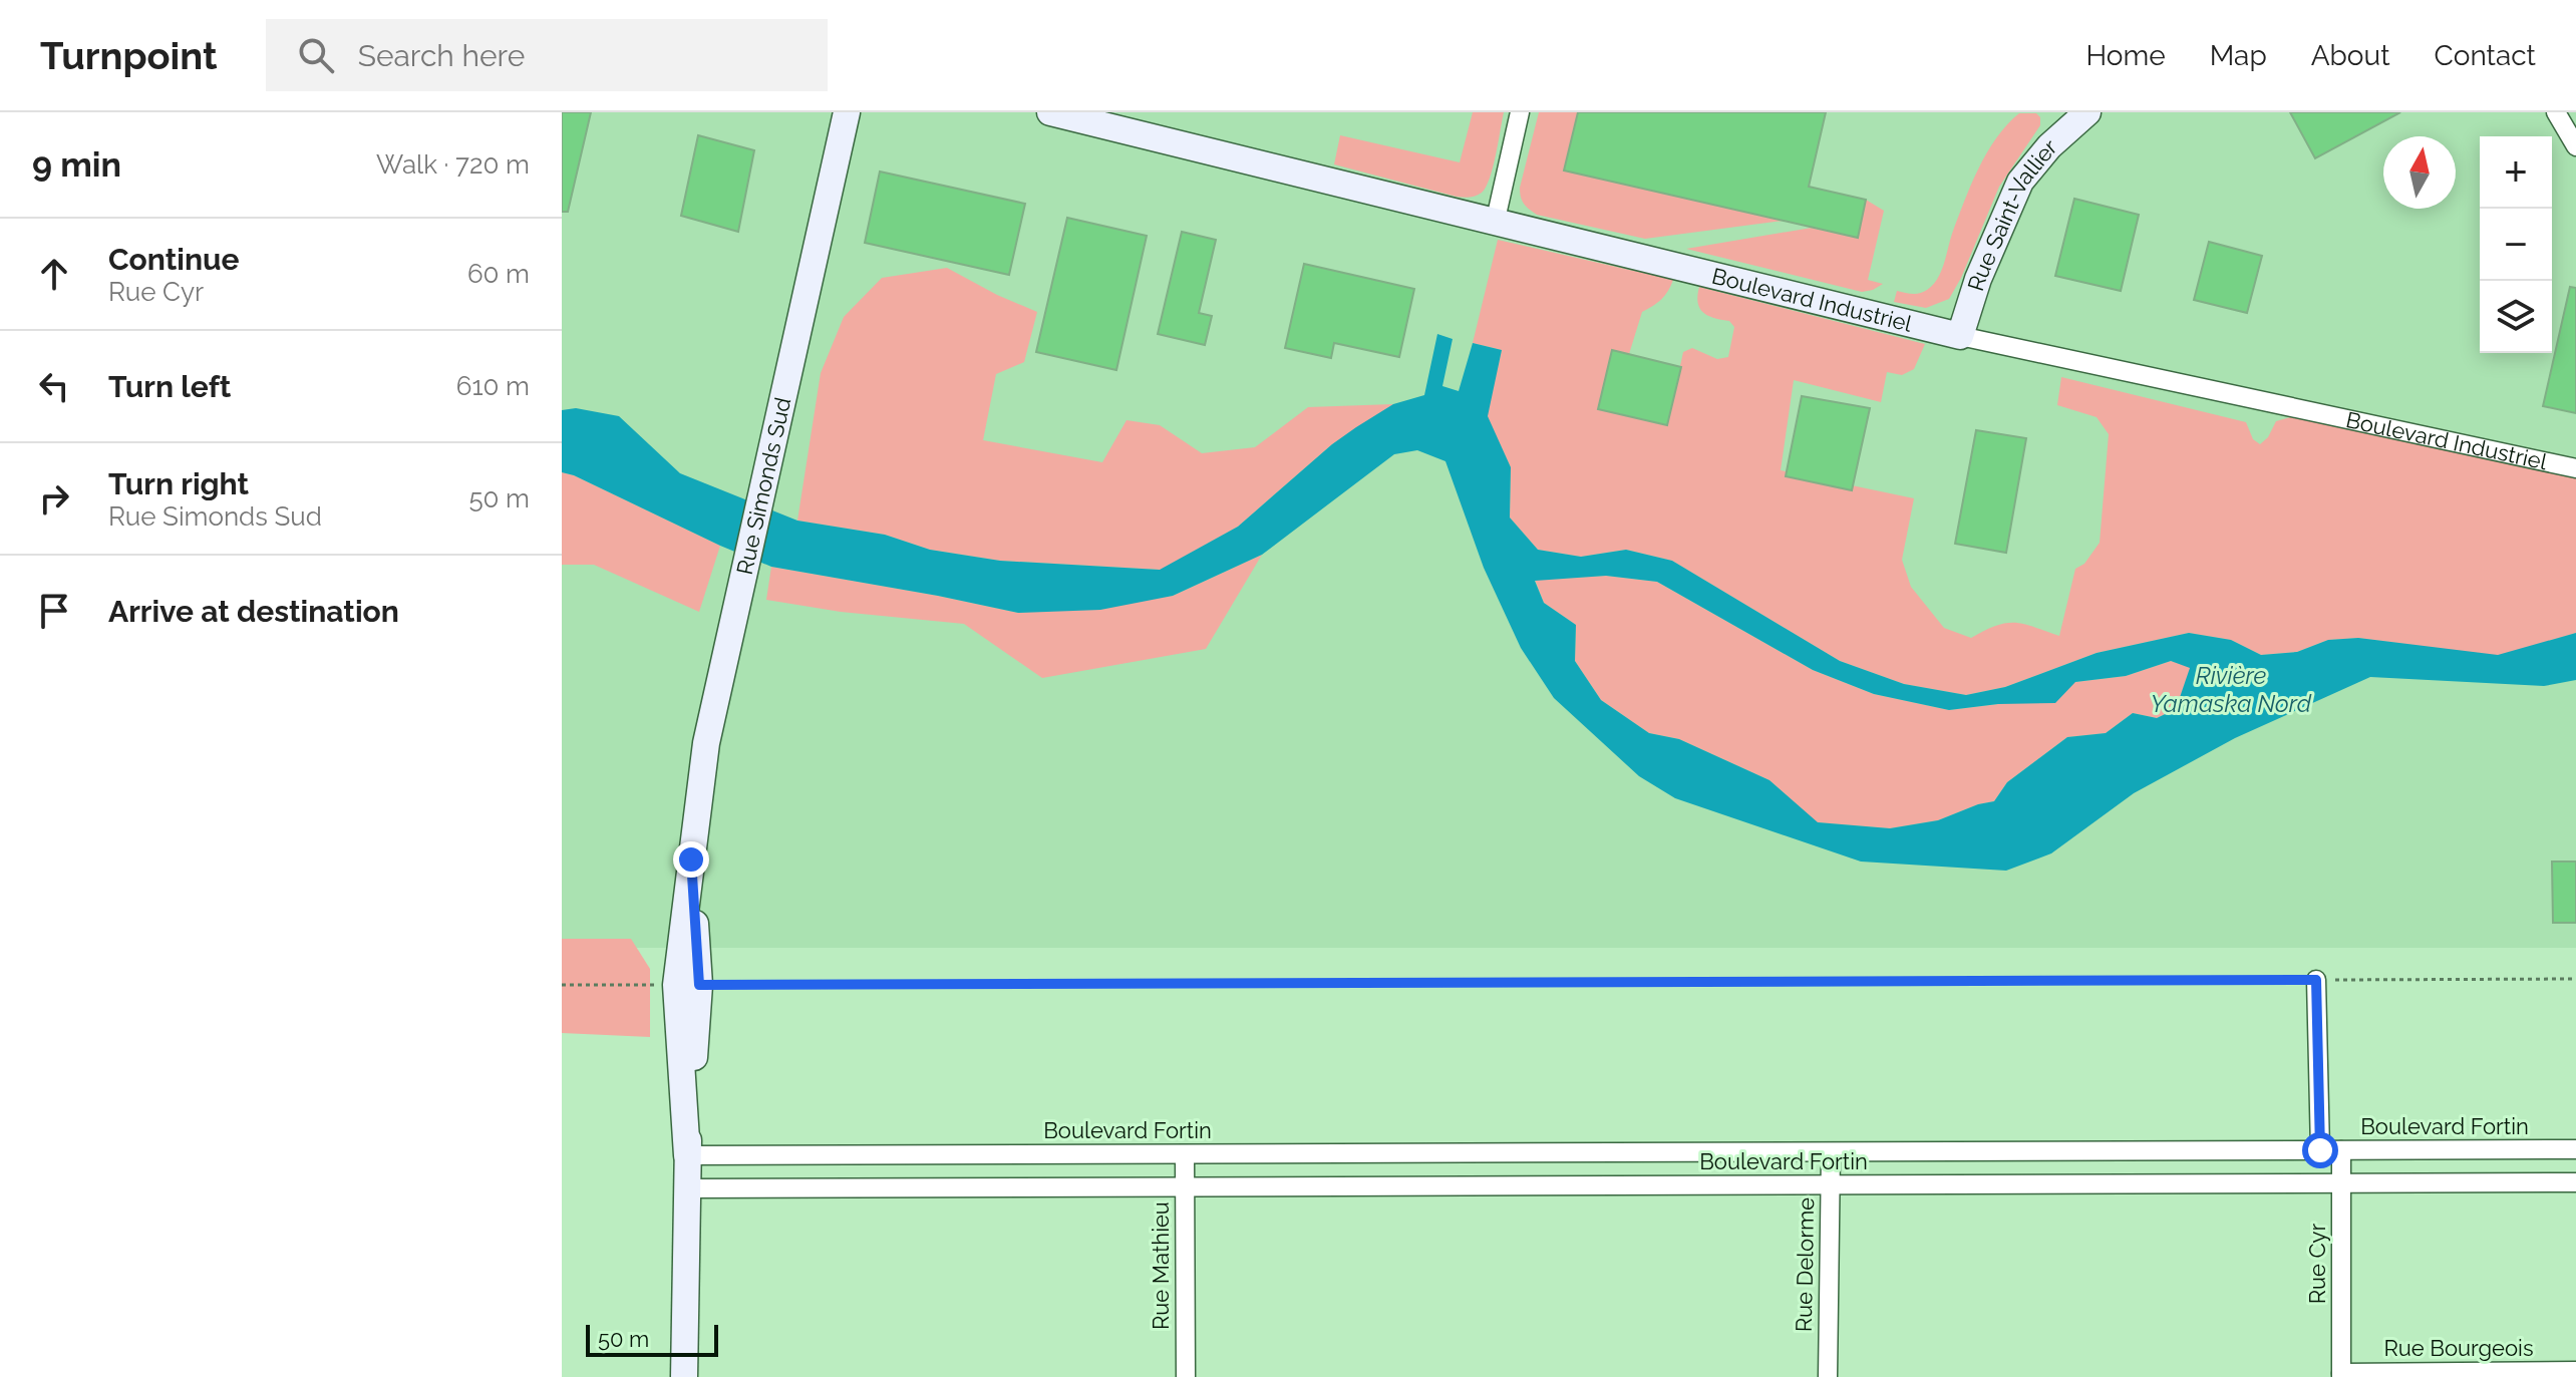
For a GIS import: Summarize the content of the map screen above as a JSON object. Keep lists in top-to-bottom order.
{
  "streets": {
    "street": [
      "Rue Saint-Vallier",
      "Boulevard Industriel",
      "Rue Simonds Sud",
      "Boulevard Fortin",
      "Rue Cyr",
      "Rue Delorme",
      "Rue Mathieu",
      "Rue Bourgeois"
    ]
  },
  "crossings": [
    ["Rue Saint-Vallier", "Boulevard Industriel"],
    ["Rue Simonds Sud", "Boulevard Fortin"],
    ["Boulevard Fortin", "Rue Cyr"],
    ["Boulevard Fortin", "Rue Delorme"],
    ["Boulevard Fortin", "Rue Mathieu"],
    ["Rue Cyr", "Rue Bourgeois"]
  ],
  "water": ["Rivière Yamaska Nord"],
  "scale_bar": "50 m",
  "north": "top",
  "page": {
    "header": "Turnpoint",
    "search": "Search here",
    "nav": [
      "Home",
      "Map",
      "About",
      "Contact"
    ],
    "heading": ["9 min", "Walk · 720 m"],
    "map_buttons": ["+", "−"],
    "list": [
      ["Continue", "Rue Cyr", "60 m"],
      ["Turn left", "610 m"],
      ["Turn right", "Rue Simonds Sud", "50 m"],
      "Arrive at destination"
    ],
    "scale": "50 m"
  }
}
